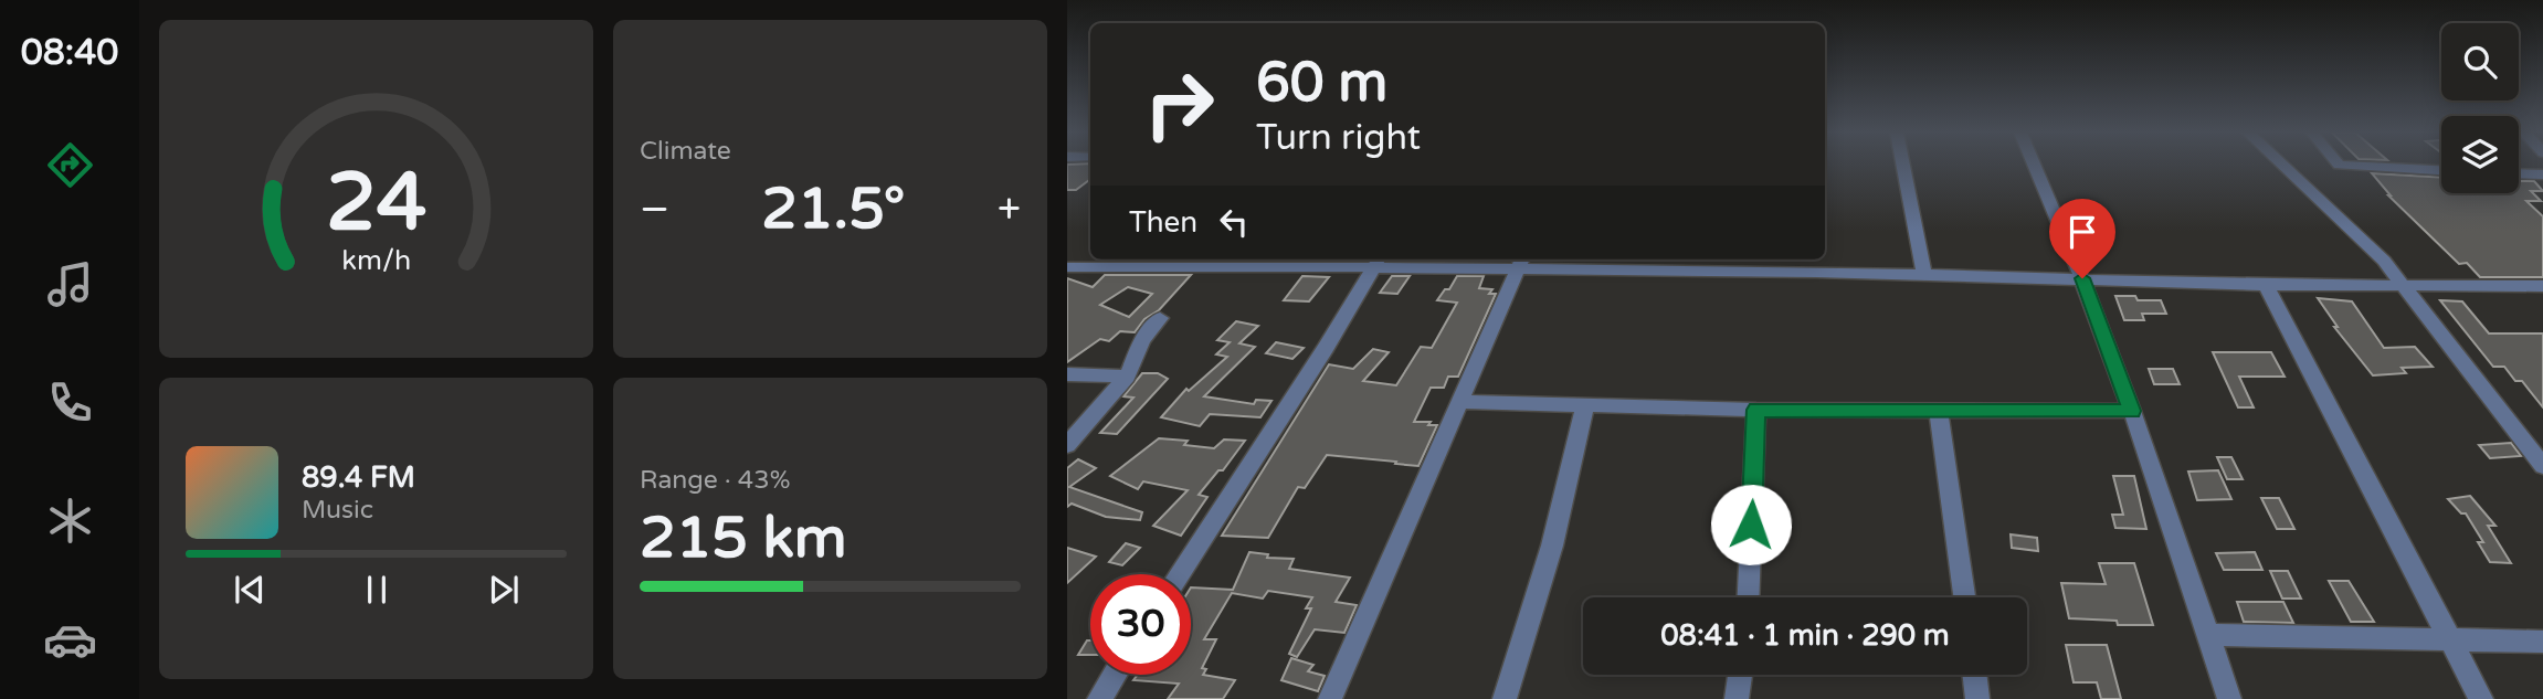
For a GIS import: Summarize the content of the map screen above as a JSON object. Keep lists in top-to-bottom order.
{
  "page": {
    "tabs": "08:40",
    "tile": [
      "Climate",
      ["Range · 43%", "215 km"]
    ],
    "turn": ["60 m", "Turn right"],
    "heat": ["−", "21.5°", "+"],
    "then": "Then",
    "song": ["89.4 FM", "Music"],
    "limit": "30",
    "trip": "08:41 · 1 min · 290 m",
    "gauge": ["24", "km/h"]
  }
}
